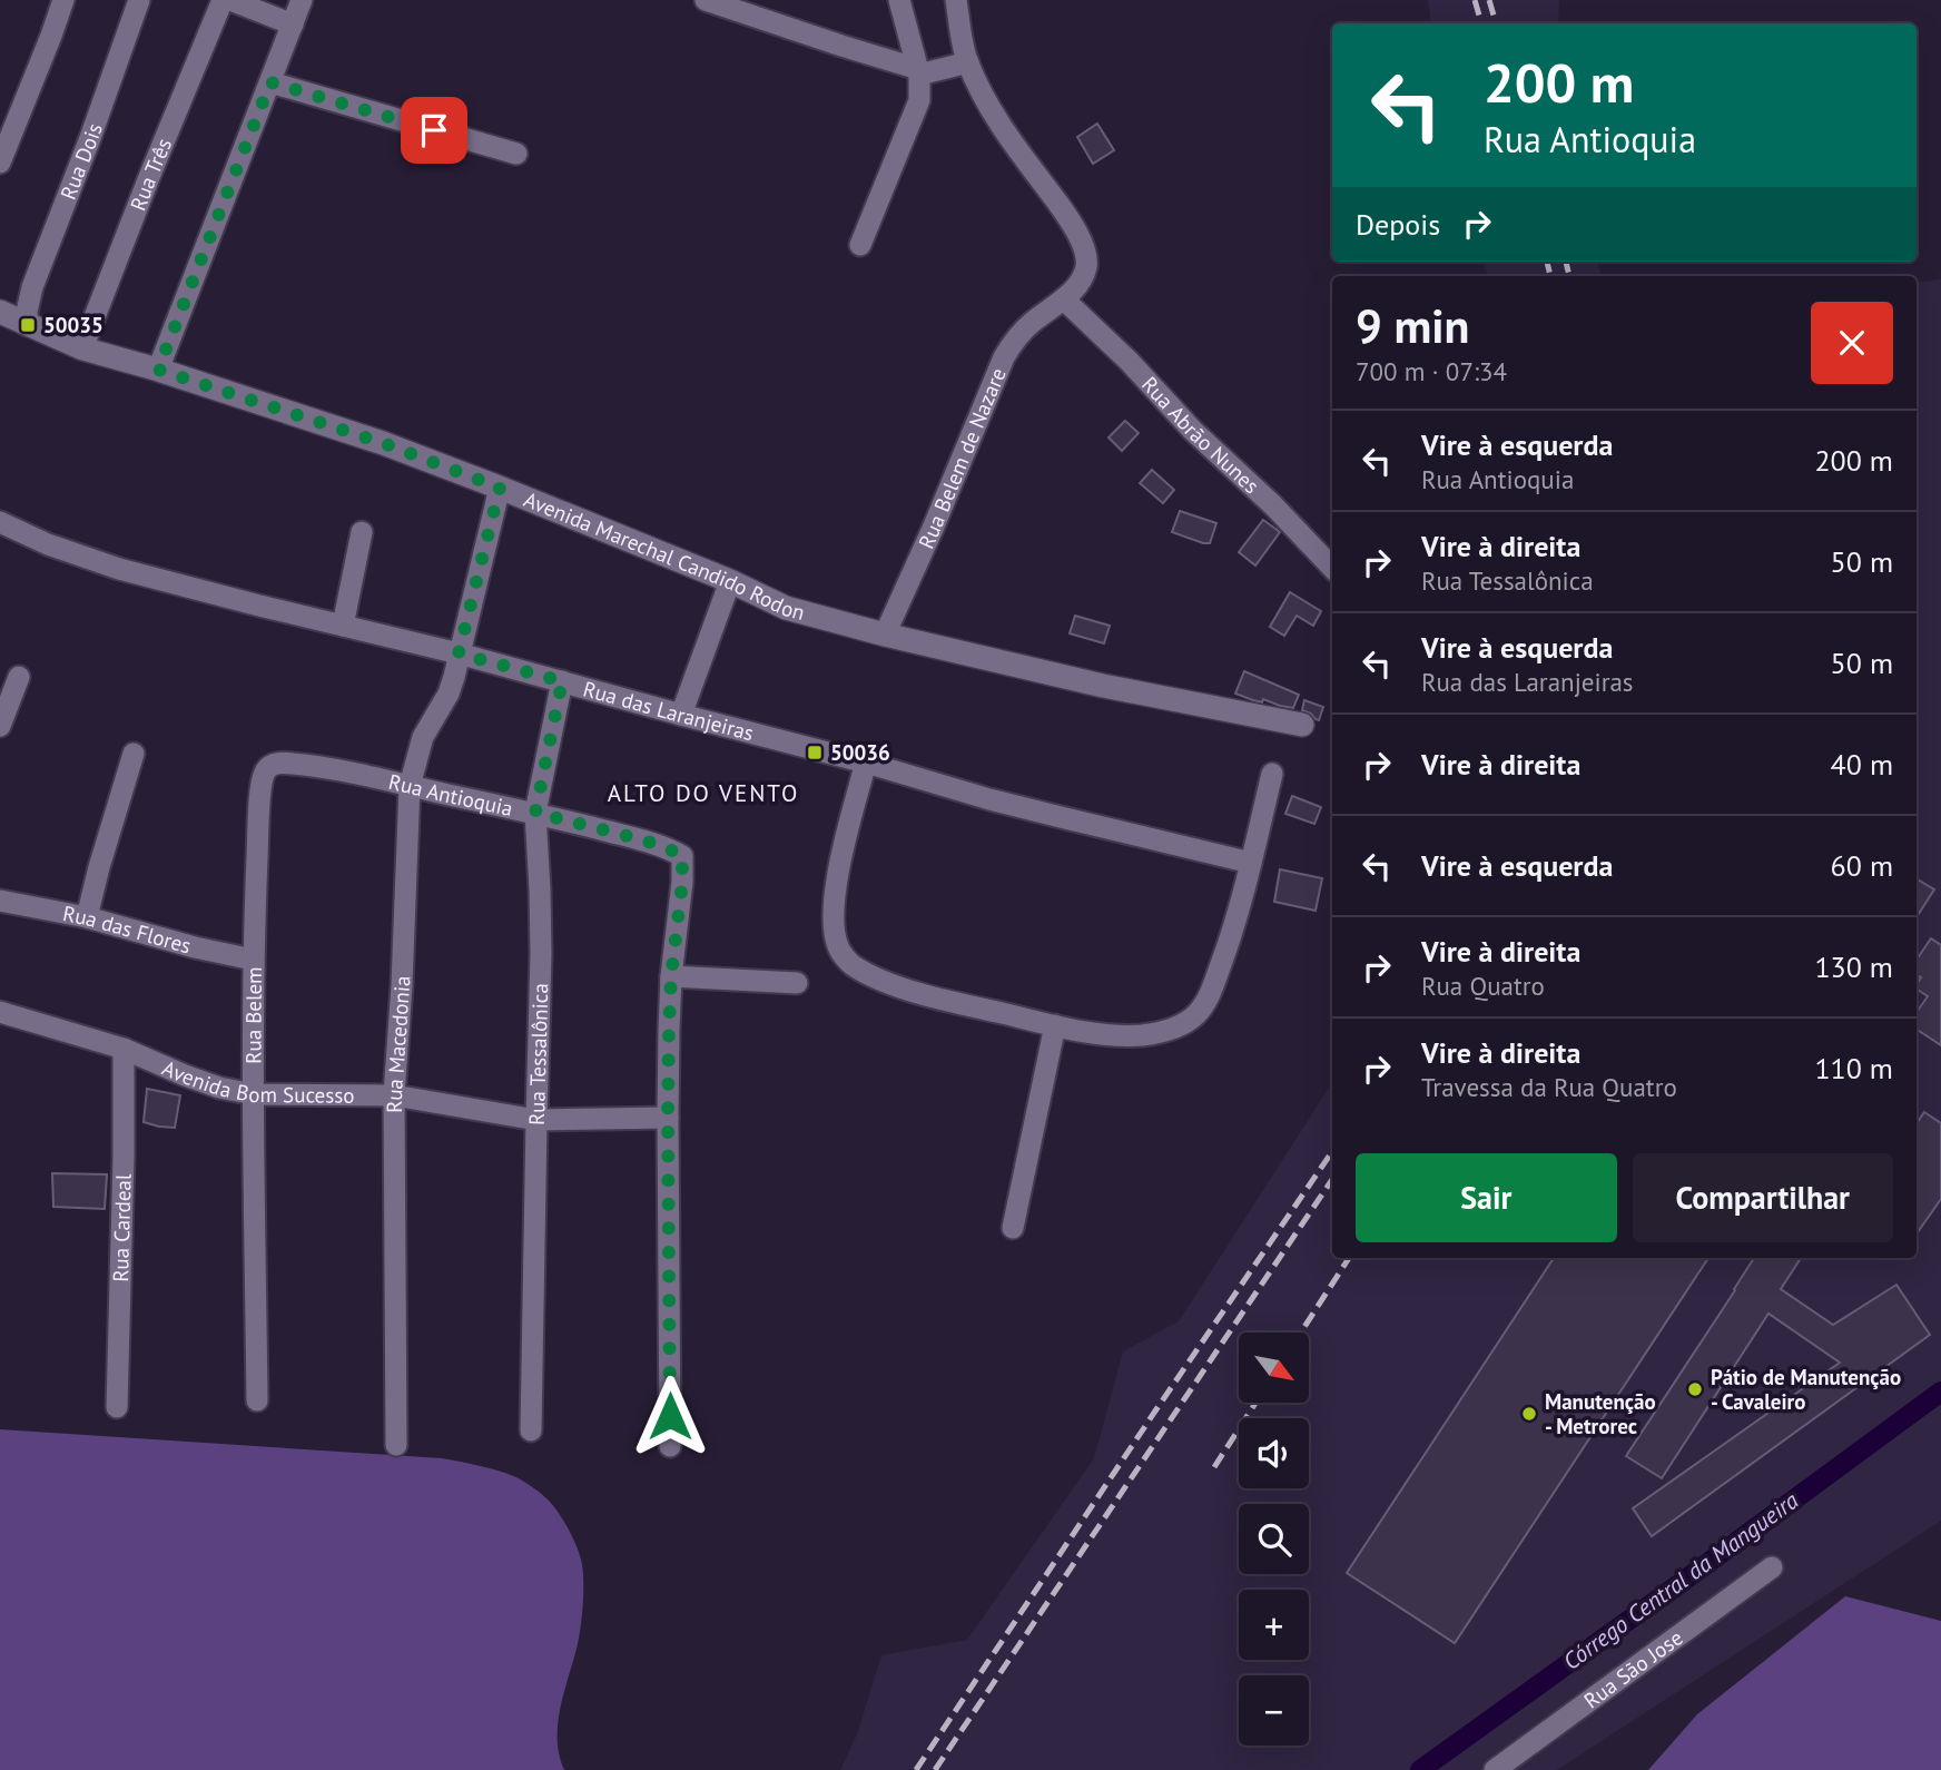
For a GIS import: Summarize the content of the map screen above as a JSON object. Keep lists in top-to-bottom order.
{
  "streets": {
    "street": [
      "Rua Dois",
      "Rua Três",
      "Rua Abrão Nunes",
      "Rua Belem de Nazare",
      "Avenida Marechal Candido Rodon",
      "Rua das Laranjeiras",
      "Rua Antioquia",
      "Rua das Flores",
      "Rua Belem",
      "Rua Macedonia",
      "Rua Tessalônica",
      "Avenida Bom Sucesso",
      "Rua Cardeal",
      "Rua São Jose"
    ]
  },
  "crossings": [
    ["Rua Dois", "Avenida Marechal Candido Rodon"],
    ["Rua Três", "Avenida Marechal Candido Rodon"],
    ["Rua Abrão Nunes", "Rua Belem de Nazare"],
    ["Rua Belem de Nazare", "Avenida Marechal Candido Rodon"],
    ["Avenida Marechal Candido Rodon", "Rua Macedonia"],
    ["Rua das Laranjeiras", "Rua Macedonia"],
    ["Rua das Laranjeiras", "Rua Tessalônica"],
    ["Rua Antioquia", "Rua Belem"],
    ["Rua Antioquia", "Rua Macedonia"],
    ["Rua Antioquia", "Rua Tessalônica"],
    ["Rua das Flores", "Rua Belem"],
    ["Rua Belem", "Avenida Bom Sucesso"],
    ["Rua Macedonia", "Avenida Bom Sucesso"],
    ["Rua Tessalônica", "Avenida Bom Sucesso"],
    ["Avenida Bom Sucesso", "Rua Cardeal"]
  ],
  "districts": ["ALTO DO VENTO"],
  "water": ["Córrego Central da Mangueira"],
  "places": {
    "transit": ["50035", "50036"],
    "other": ["Pátio de Manutenção - Cavaleiro", "Manutenção - Metrorec"]
  },
  "north": "bottom right",
  "page": {
    "turn": ["200 m", "Rua Antioquia"],
    "then": "Depois",
    "heading": ["9 min", "700 m · 07:34"],
    "list": [
      {
        "name": "Vire à esquerda",
        "note": "Rua Antioquia",
        "value": "200 m"
      },
      {
        "name": "Vire à direita",
        "note": "Rua Tessalônica",
        "value": "50 m"
      },
      {
        "name": "Vire à esquerda",
        "note": "Rua das Laranjeiras",
        "value": "50 m"
      },
      {
        "name": "Vire à direita",
        "value": "40 m"
      },
      {
        "name": "Vire à esquerda",
        "value": "60 m"
      },
      {
        "name": "Vire à direita",
        "note": "Rua Quatro",
        "value": "130 m"
      },
      {
        "name": "Vire à direita",
        "note": "Travessa da Rua Quatro",
        "value": "110 m"
      }
    ],
    "buttons": ["Sair", "Compartilhar"],
    "map_buttons": ["+", "−"]
  }
}
